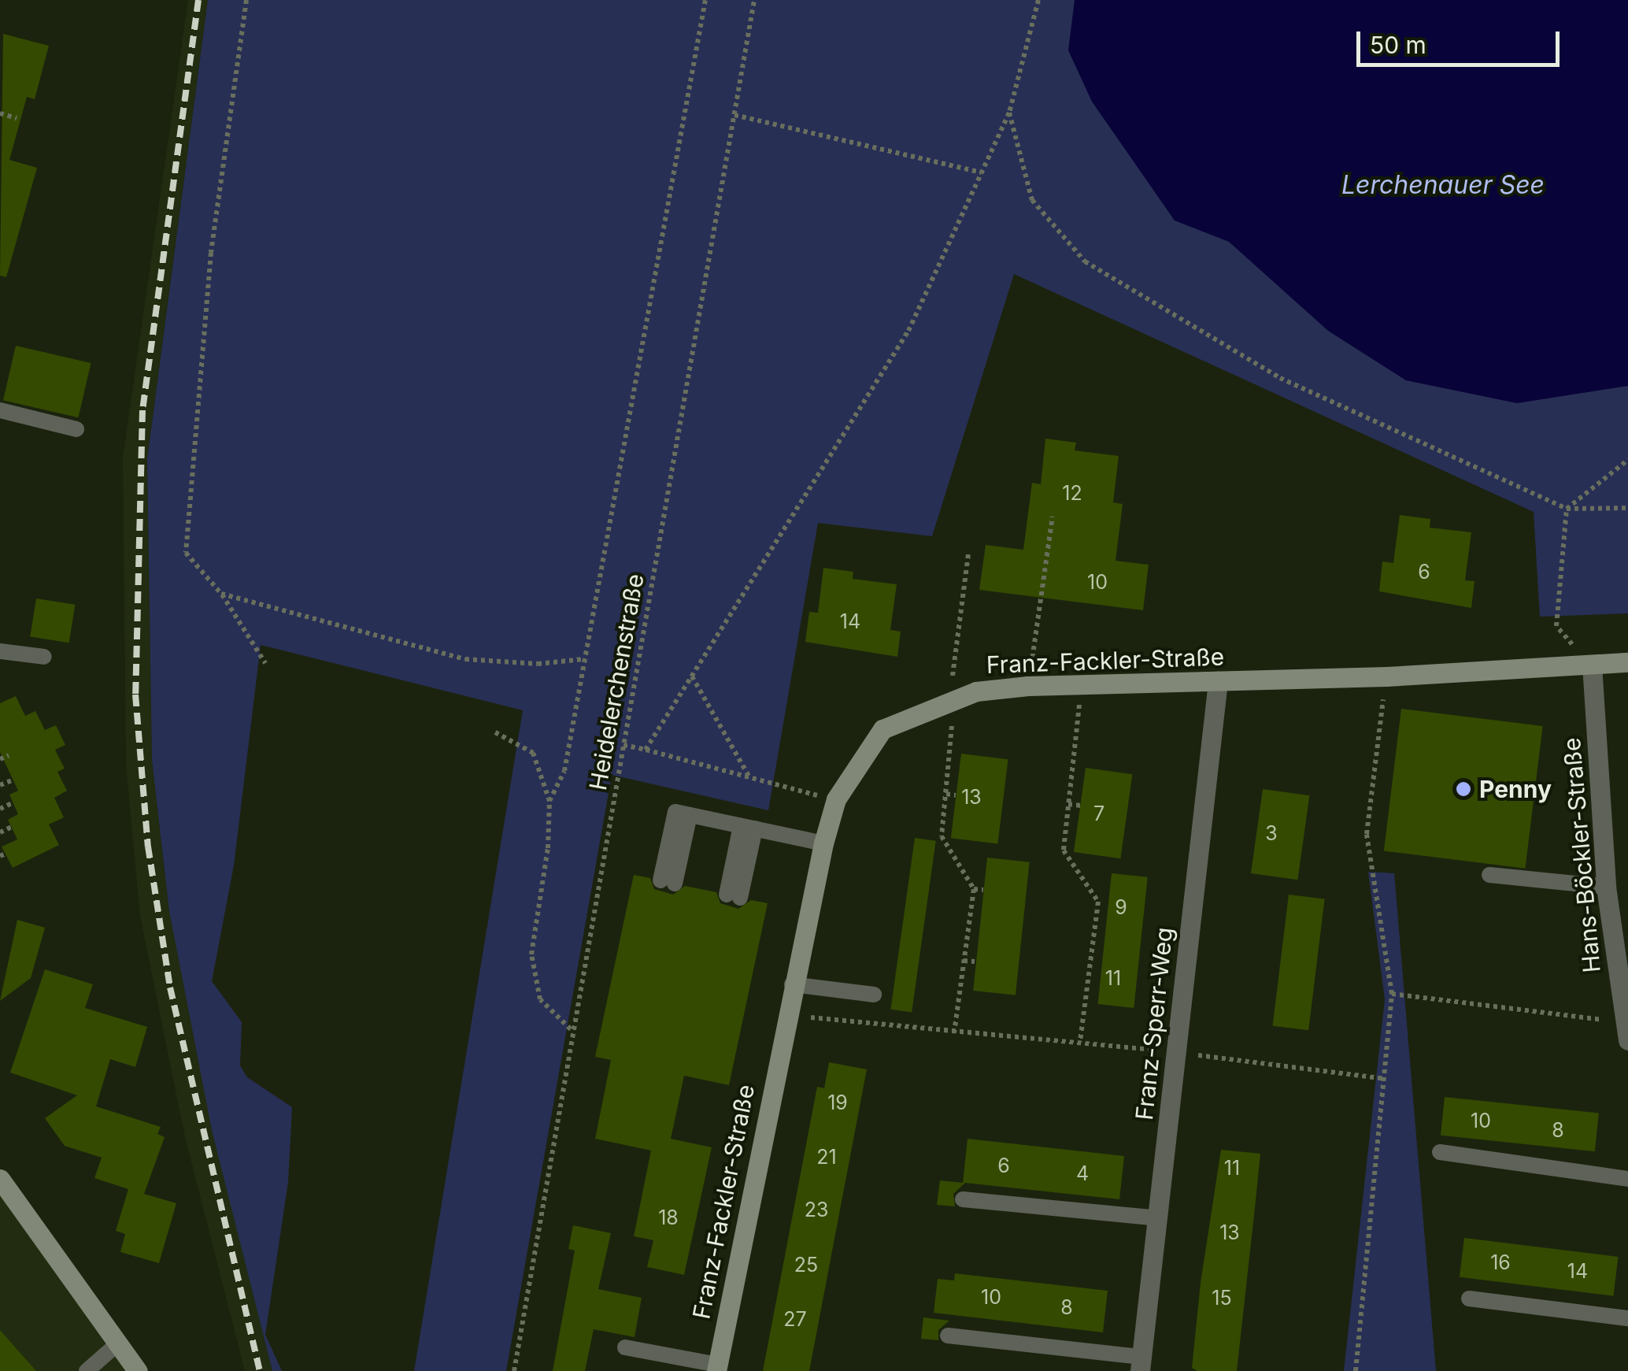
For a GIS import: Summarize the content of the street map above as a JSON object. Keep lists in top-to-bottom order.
{
  "streets": {
    "street": ["Franz-Fackler-Straße", "Hans-Böckler-Straße", "Franz-Sperr-Weg"],
    "path": ["Heidelerchenstraße"]
  },
  "crossings": [
    ["Franz-Fackler-Straße", "Hans-Böckler-Straße"],
    ["Franz-Fackler-Straße", "Franz-Sperr-Weg"]
  ],
  "water": ["Lerchenauer See"],
  "places": ["Penny"],
  "house_numbers": [
    "12",
    "6",
    "10",
    "14",
    "13",
    "7",
    "3",
    "9",
    "11",
    "19",
    "10",
    "8",
    "21",
    "6",
    "11",
    "4",
    "23",
    "18",
    "13",
    "16",
    "25",
    "14",
    "10",
    "15",
    "8",
    "27"
  ],
  "scale_bar": "50 m"
}
